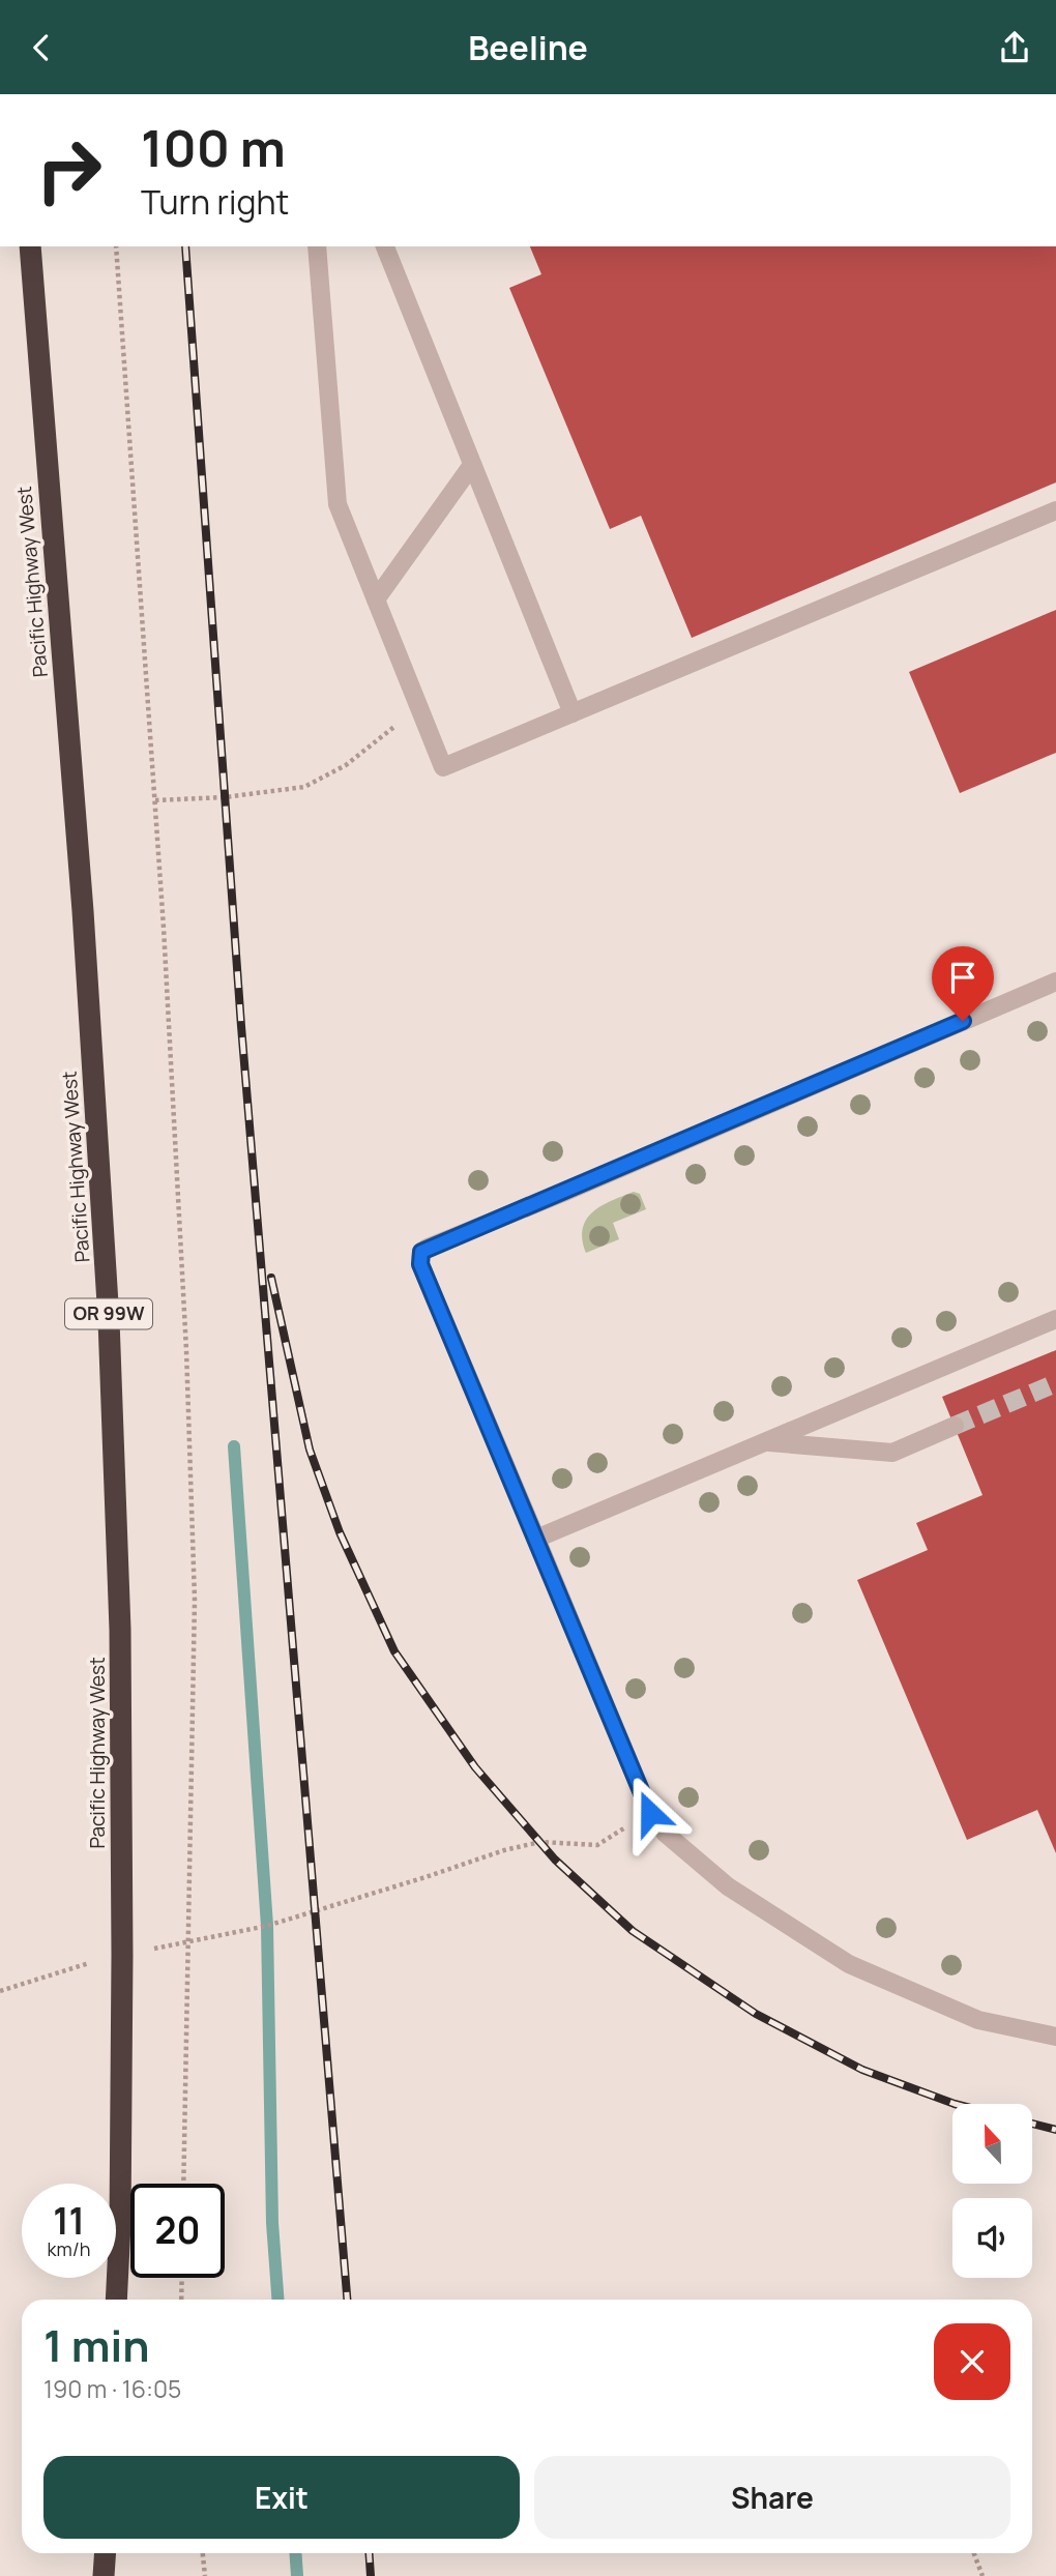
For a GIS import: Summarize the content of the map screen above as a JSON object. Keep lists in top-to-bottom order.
{
  "streets": {
    "highway": ["Pacific Highway West", "OR 99W"]
  },
  "north": "top",
  "page": {
    "header": "Beeline",
    "turn": ["100 m", "Turn right"],
    "speed": "11 km/h",
    "limit": "20",
    "heading": ["1 min", "190 m · 16:05"],
    "buttons": ["Exit", "Share"]
  }
}
